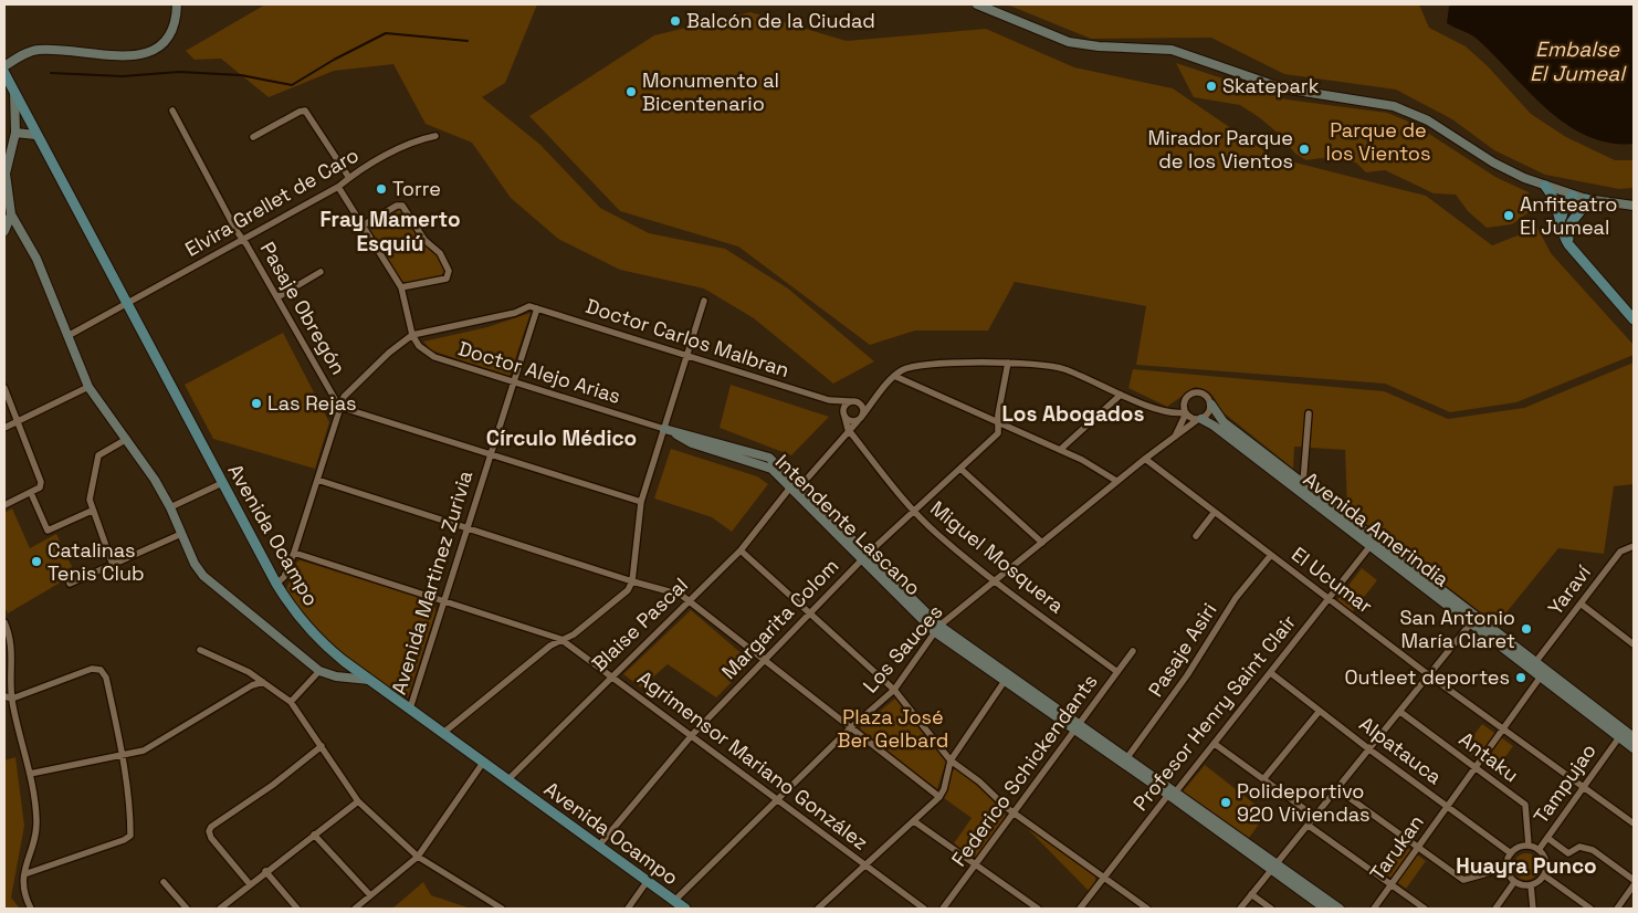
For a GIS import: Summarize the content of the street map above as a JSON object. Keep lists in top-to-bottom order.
{
  "streets": {
    "main road": ["Intendente Lascano", "Avenida Amerindia", "Avenida Ocampo"],
    "street": [
      "Elvira Grellet de Caro",
      "Pasaje Obregón",
      "Doctor Carlos Malbran",
      "Doctor Alejo Arias",
      "Miguel Mosquera",
      "El Ucumar",
      "Avenida Martinez Zurivia",
      "Yaraví",
      "Margarita Colom",
      "Blaise Pascal",
      "Los Sauces",
      "Pasaje Asiri",
      "Profesor Henry Saint Clair",
      "Alpatauca",
      "Antaku",
      "Agrimensor Mariano González",
      "Federico Schickendants",
      "Tampujao",
      "Tarukan"
    ]
  },
  "crossings": [
    ["Elvira Grellet de Caro", "Pasaje Obregón"],
    ["Elvira Grellet de Caro", "Avenida Ocampo"],
    ["Doctor Carlos Malbran", "Avenida Martinez Zurivia"],
    ["Doctor Alejo Arias", "Intendente Lascano"],
    ["Doctor Alejo Arias", "Avenida Martinez Zurivia"],
    ["Intendente Lascano", "Margarita Colom"],
    ["Intendente Lascano", "Blaise Pascal"],
    ["Intendente Lascano", "Los Sauces"],
    ["Intendente Lascano", "Pasaje Asiri"],
    ["Intendente Lascano", "Profesor Henry Saint Clair"],
    ["Intendente Lascano", "Federico Schickendants"],
    ["Avenida Amerindia", "Yaraví"],
    ["Avenida Amerindia", "Los Sauces"],
    ["Avenida Amerindia", "Profesor Henry Saint Clair"],
    ["Avenida Amerindia", "Tampujao"],
    ["Avenida Ocampo", "Avenida Martinez Zurivia"],
    ["Avenida Ocampo", "Margarita Colom"],
    ["Avenida Ocampo", "Blaise Pascal"],
    ["Avenida Ocampo", "Los Sauces"],
    ["Miguel Mosquera", "Margarita Colom"],
    ["Miguel Mosquera", "Los Sauces"],
    ["Miguel Mosquera", "Federico Schickendants"],
    ["El Ucumar", "Los Sauces"],
    ["El Ucumar", "Pasaje Asiri"],
    ["El Ucumar", "Profesor Henry Saint Clair"],
    ["El Ucumar", "Tampujao"],
    ["Avenida Martinez Zurivia", "Agrimensor Mariano González"],
    ["Margarita Colom", "Agrimensor Mariano González"],
    ["Blaise Pascal", "Agrimensor Mariano González"],
    ["Los Sauces", "Agrimensor Mariano González"],
    ["Profesor Henry Saint Clair", "Alpatauca"],
    ["Alpatauca", "Antaku"],
    ["Alpatauca", "Tampujao"],
    ["Alpatauca", "Tarukan"],
    ["Antaku", "Tampujao"]
  ],
  "districts": [
    "Fray Mamerto Esquiú",
    "Los Abogados",
    "Círculo Médico",
    "Huayra Punco"
  ],
  "water": ["Embalse El Jumeal"],
  "parks": ["Parque de los Vientos", "Plaza José Ber Gelbard"],
  "places": [
    "Balcón de la Ciudad",
    "Skatepark",
    "Monumento al Bicentenario",
    "Mirador Parque de los Vientos",
    "Torre",
    "Anfiteatro El Jumeal",
    "Las Rejas",
    "Catalinas Tenis Club",
    "San Antonio María Claret",
    "Outleet deportes",
    "Polideportivo 920 Viviendas"
  ]
}
